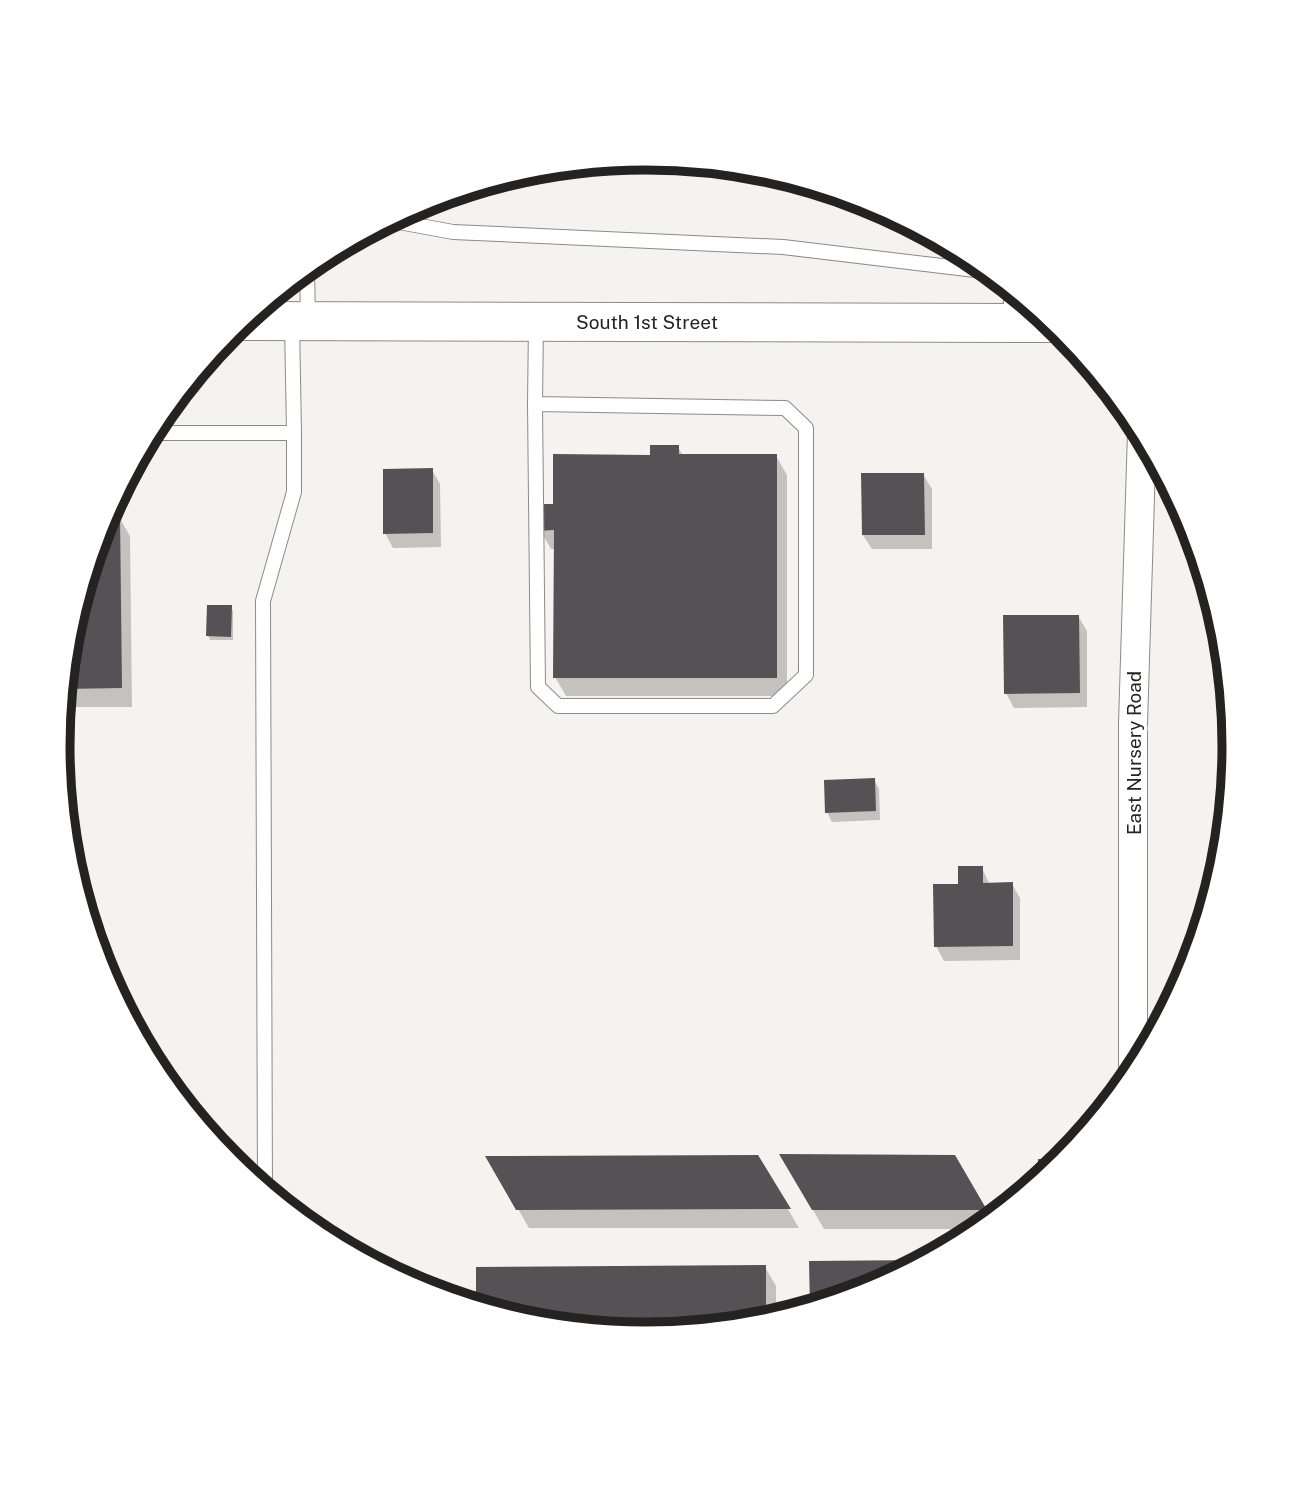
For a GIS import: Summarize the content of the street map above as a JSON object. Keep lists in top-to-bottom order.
{
  "streets": {
    "main road": ["South 1st Street"],
    "street": ["East Nursery Road"]
  }
}
